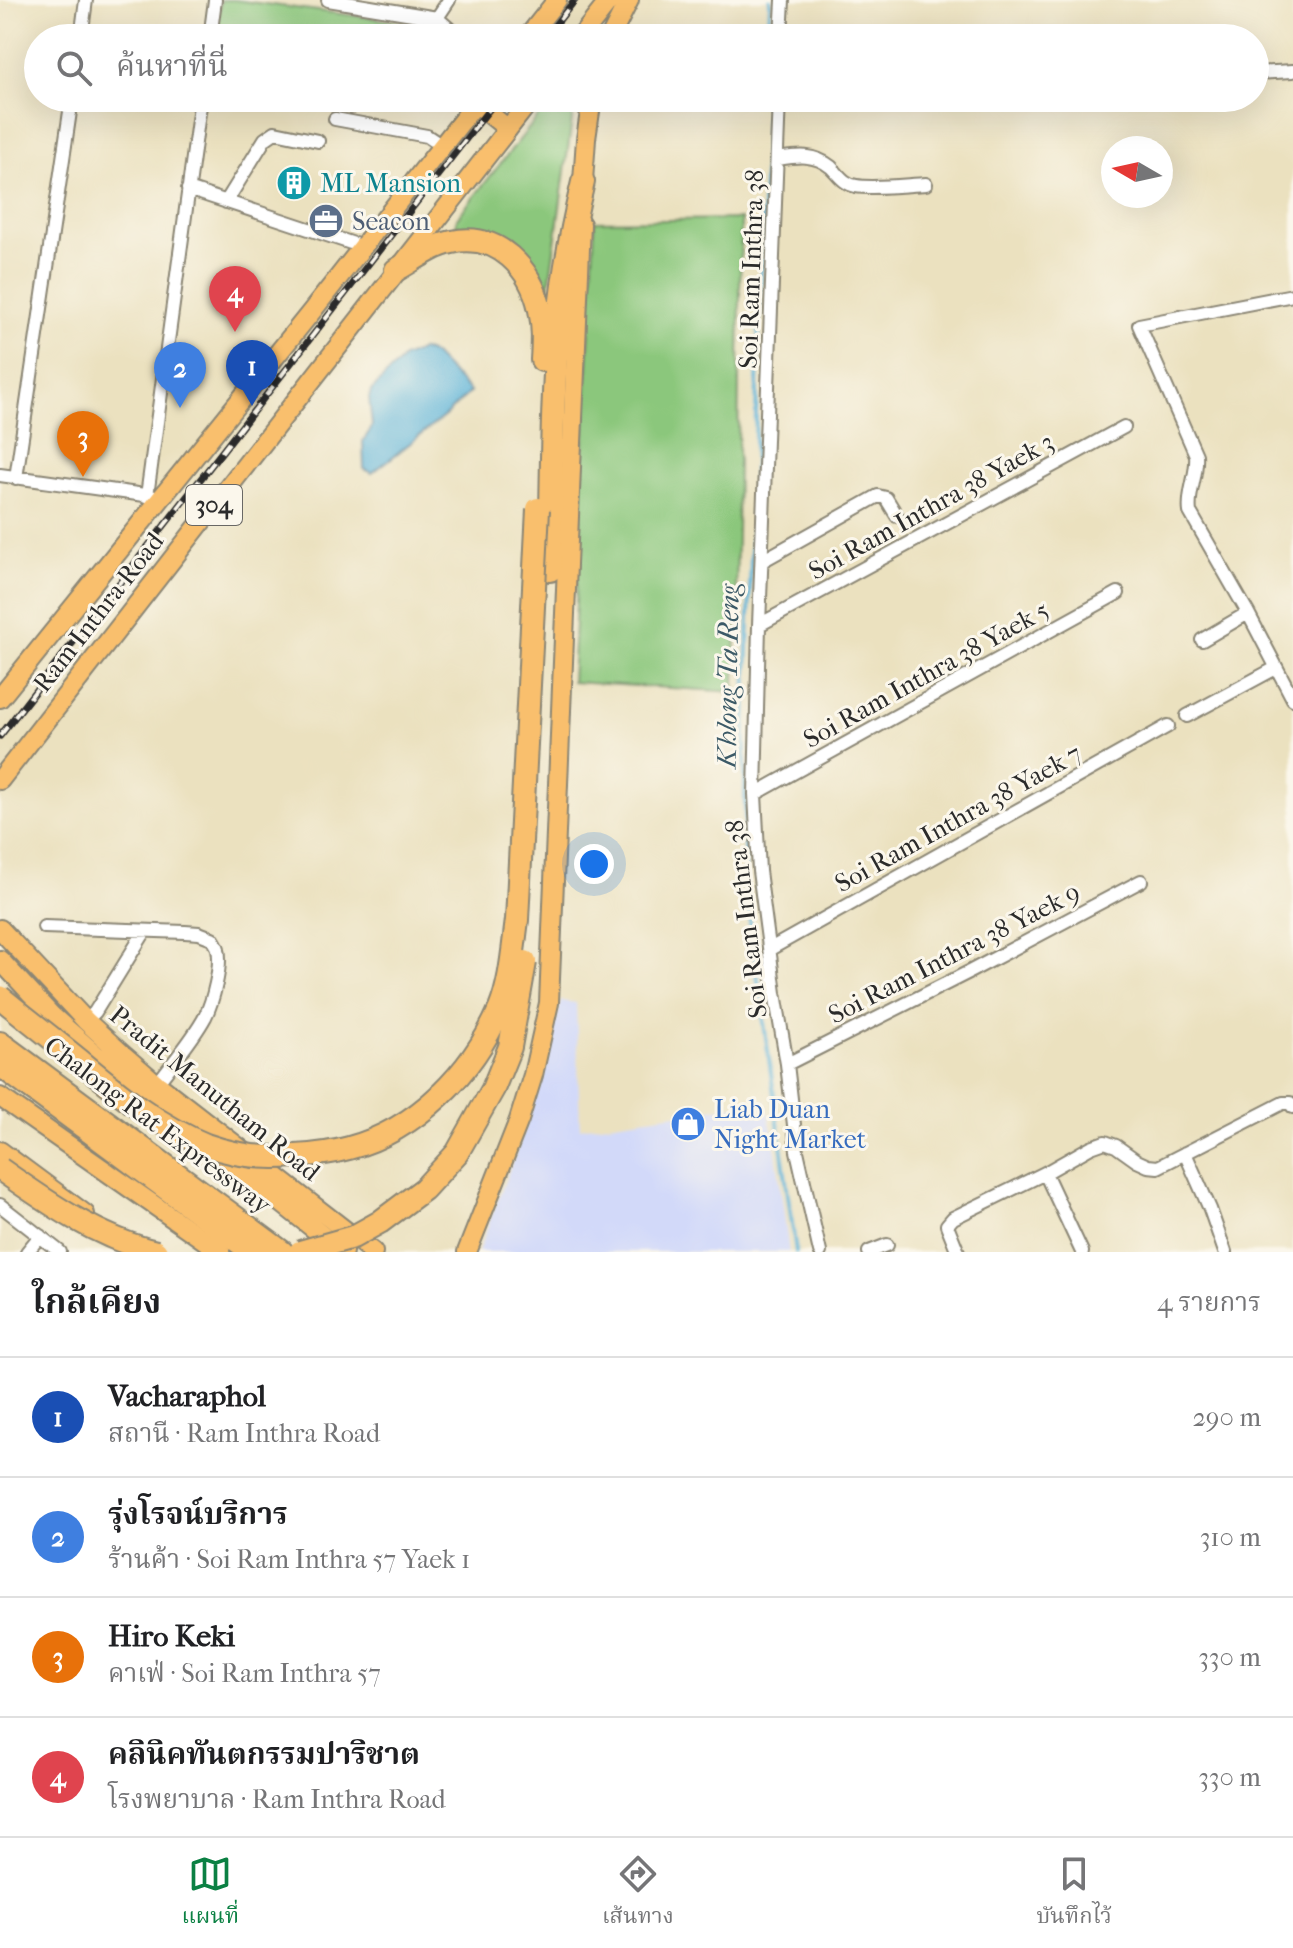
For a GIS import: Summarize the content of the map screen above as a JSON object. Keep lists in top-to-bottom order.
{
  "streets": {
    "highway": ["Chalong Rat Expressway"],
    "main road": ["304", "Ram Inthra Road", "Pradit Manutham Road"],
    "street": [
      "Soi Ram Inthra 38",
      "Soi Ram Inthra 38 Yaek 3",
      "Soi Ram Inthra 38 Yaek 5",
      "Soi Ram Inthra 38 Yaek 7",
      "Soi Ram Inthra 38 Yaek 9"
    ]
  },
  "crossings": [
    ["Soi Ram Inthra 38", "Soi Ram Inthra 38 Yaek 3"],
    ["Soi Ram Inthra 38", "Soi Ram Inthra 38 Yaek 5"],
    ["Soi Ram Inthra 38", "Soi Ram Inthra 38 Yaek 7"],
    ["Soi Ram Inthra 38", "Soi Ram Inthra 38 Yaek 9"]
  ],
  "water": ["Khlong Ta Reng"],
  "places": {
    "building": ["ML Mansion"],
    "office": ["Seacon"],
    "shop": ["Liab Duan Night Market"]
  },
  "north": "left",
  "page": {
    "search": "ค้นหาที่นี่",
    "pins": [
      "4",
      "1",
      "2",
      "3"
    ],
    "heading": ["ใกล้เคียง", "4 รายการ"],
    "list": [
      {
        "mark": "1",
        "name": "Vacharaphol",
        "note": "สถานี · Ram Inthra Road",
        "value": "290 m"
      },
      {
        "mark": "2",
        "name": "รุ่งโรจน์บริการ",
        "note": "ร้านค้า · Soi Ram Inthra 57 Yaek 1",
        "value": "310 m"
      },
      {
        "mark": "3",
        "name": "Hiro Keki",
        "note": "คาเฟ่ · Soi Ram Inthra 57",
        "value": "330 m"
      },
      {
        "mark": "4",
        "name": "คลินิคทันตกรรมปาริชาต",
        "note": "โรงพยาบาล · Ram Inthra Road",
        "value": "330 m"
      }
    ],
    "nav": ["แผนที่", "เส้นทาง", "บันทึกไว้"]
  }
}
